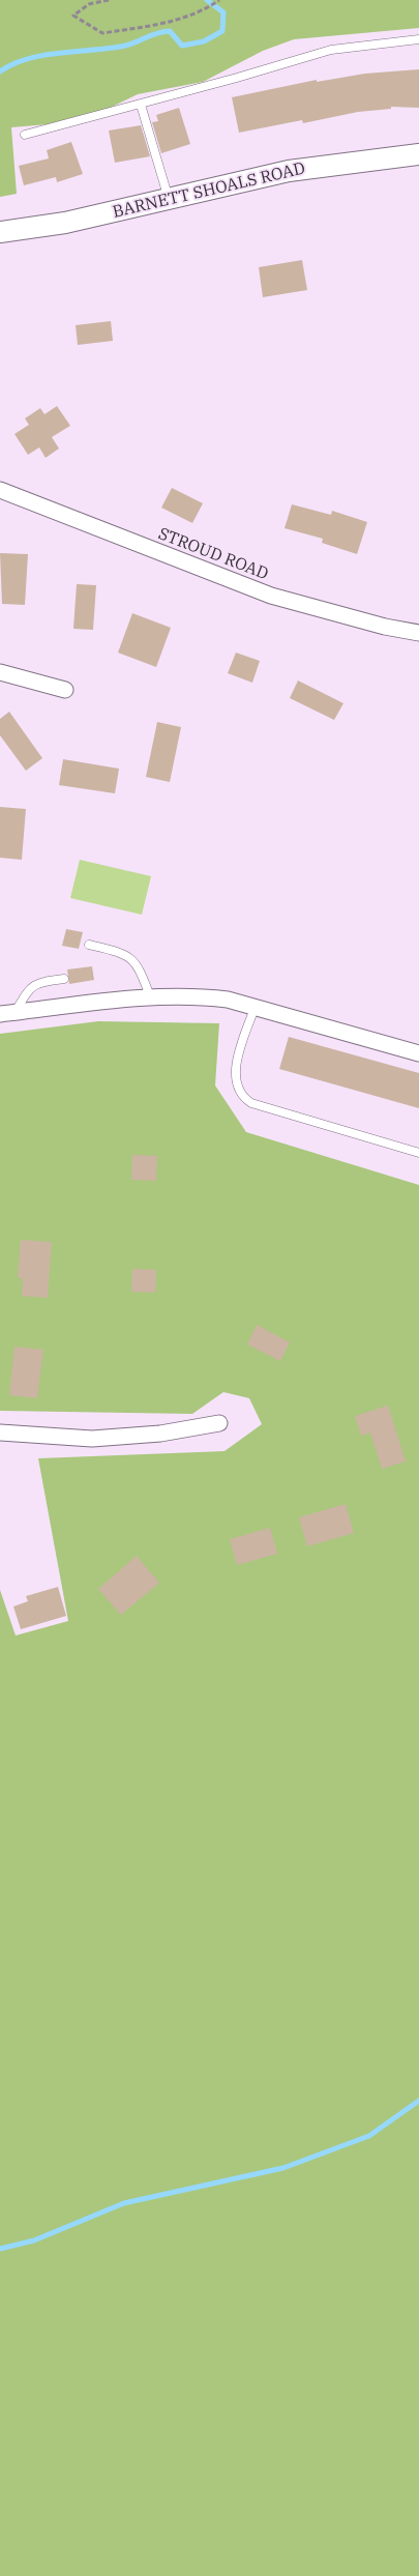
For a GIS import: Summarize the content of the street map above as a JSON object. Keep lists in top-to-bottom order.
{
  "streets": {
    "main road": ["BARNETT SHOALS ROAD"],
    "street": ["STROUD ROAD"]
  }
}
